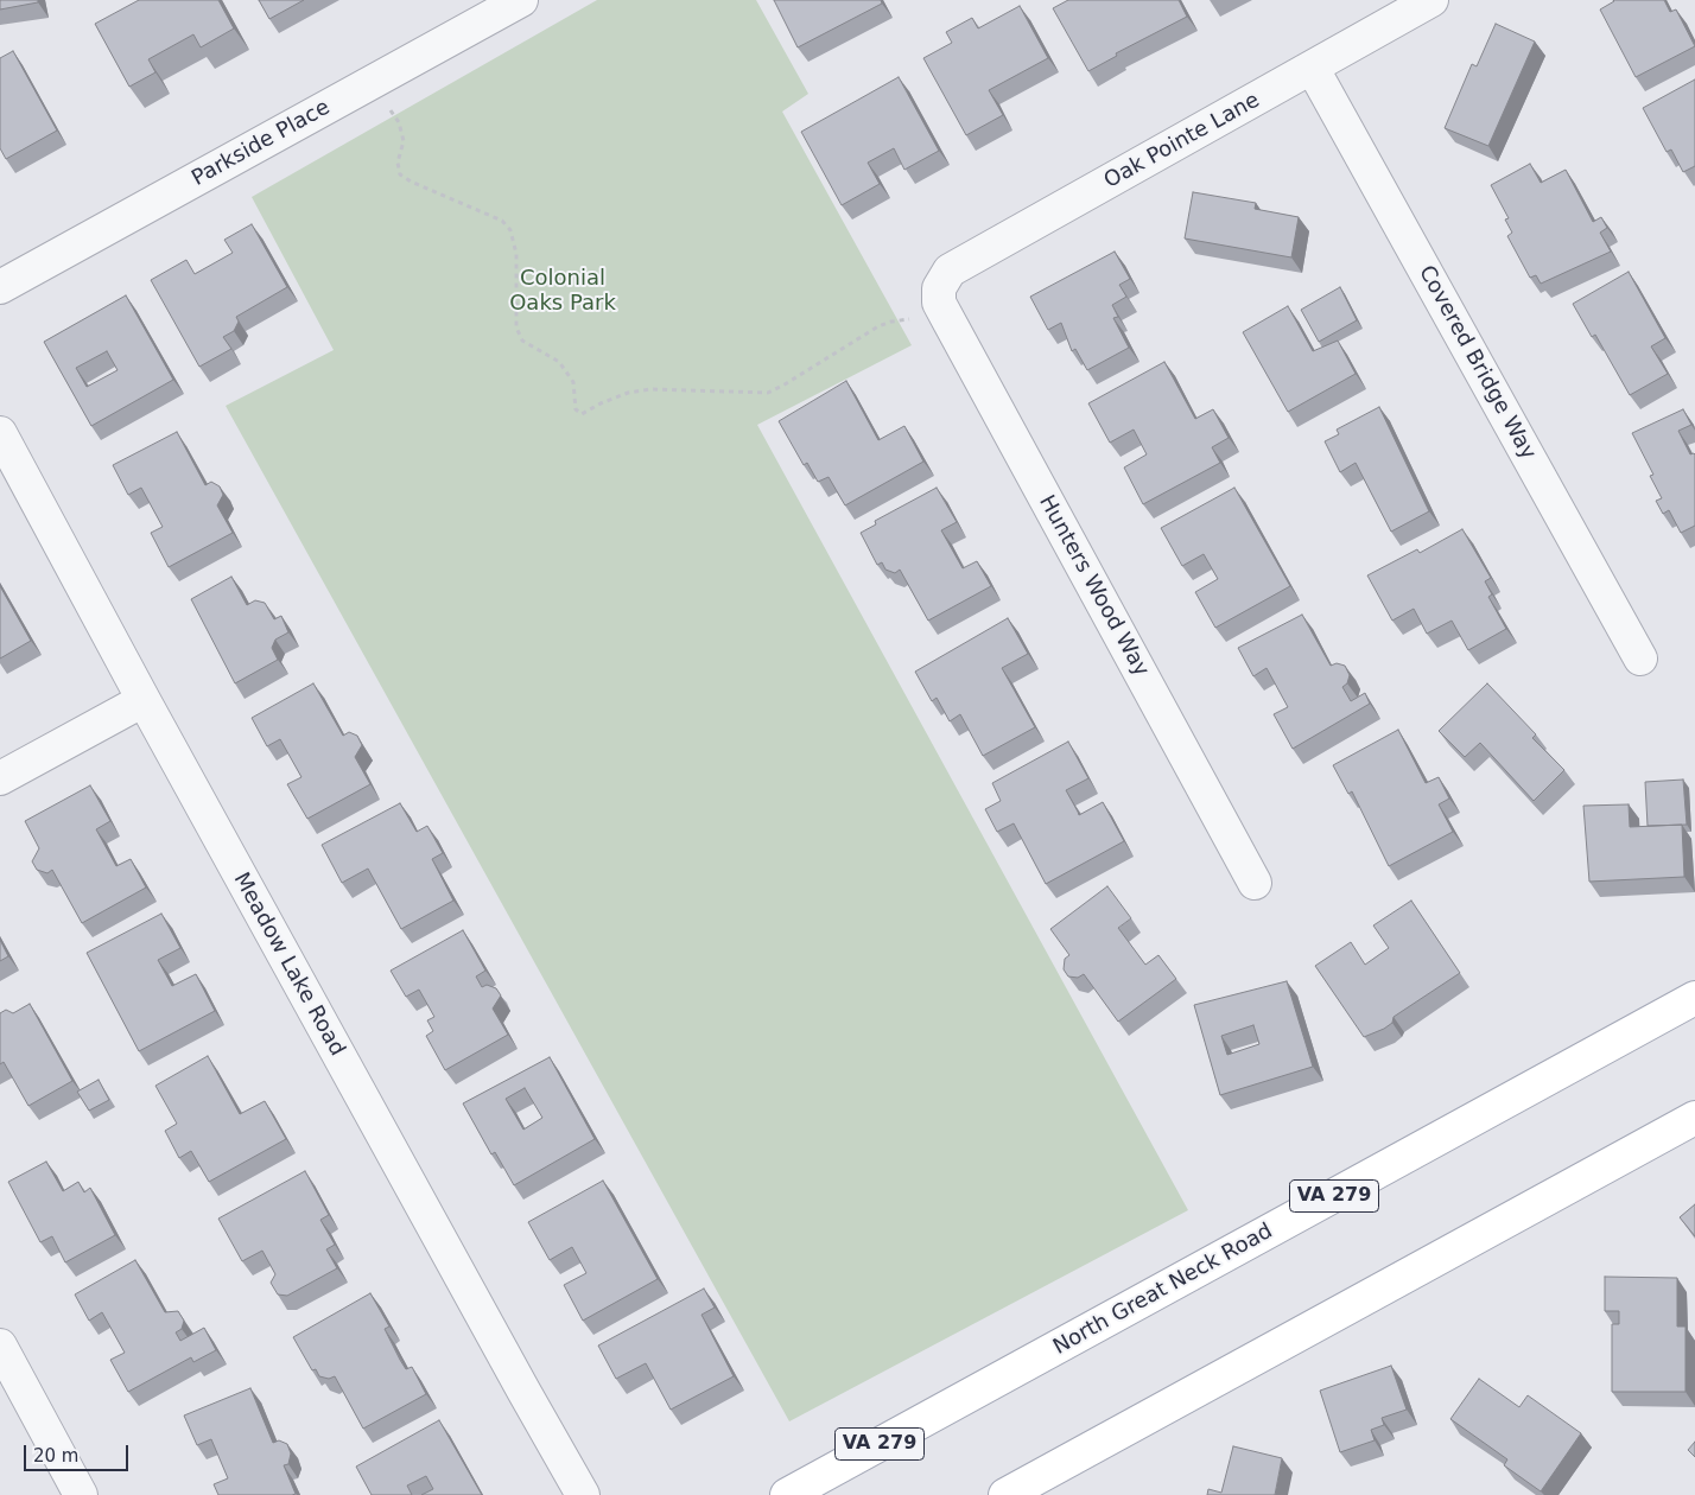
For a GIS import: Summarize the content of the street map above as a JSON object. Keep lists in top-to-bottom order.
{
  "streets": {
    "main road": ["VA 279", "North Great Neck Road"],
    "street": [
      "Oak Pointe Lane",
      "Parkside Place",
      "Covered Bridge Way",
      "Hunters Wood Way",
      "Meadow Lake Road"
    ]
  },
  "crossings": [
    ["Oak Pointe Lane", "Covered Bridge Way"],
    ["Oak Pointe Lane", "Hunters Wood Way"]
  ],
  "parks": ["Colonial Oaks Park"],
  "scale_bar": "20 m"
}
